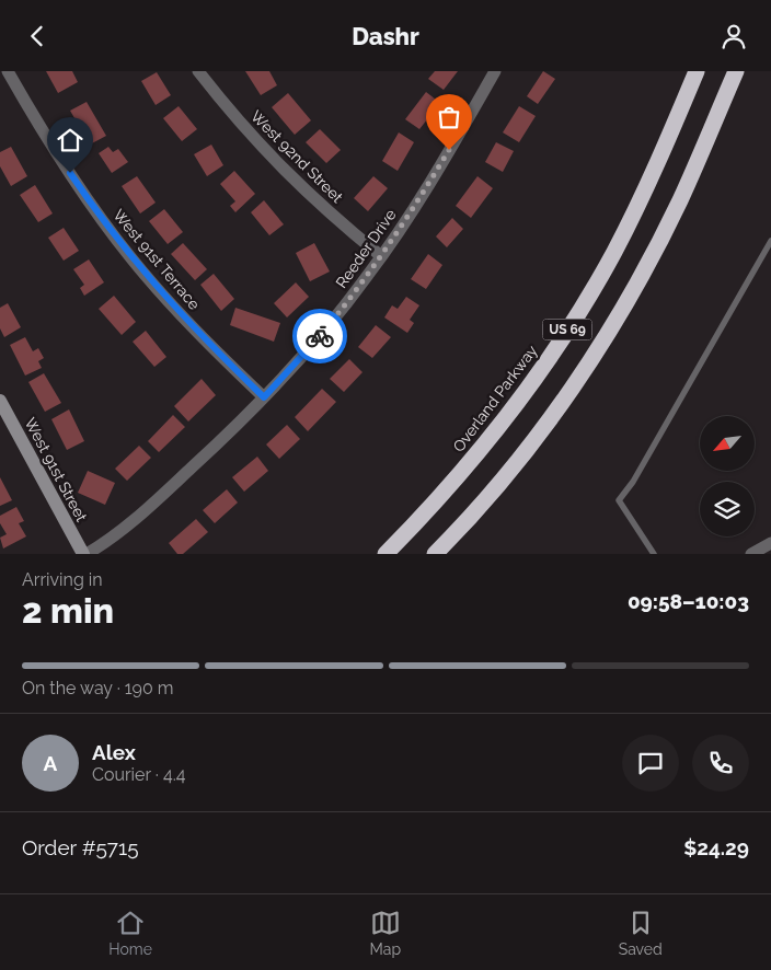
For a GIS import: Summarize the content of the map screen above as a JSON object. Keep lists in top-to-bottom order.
{
  "streets": {
    "highway": ["US 69", "Overland Parkway"],
    "street": [
      "West 92nd Street",
      "Reeder Drive",
      "West 91st Terrace",
      "West 91st Street"
    ]
  },
  "crossings": [
    ["West 92nd Street", "Reeder Drive"],
    ["Reeder Drive", "West 91st Terrace"],
    ["Reeder Drive", "West 91st Street"]
  ],
  "north": "bottom left",
  "page": {
    "header": "Dashr",
    "heading": ["2 min", "Arriving in", "09:58–10:03"],
    "panel": [
      "Alex",
      "Courier · 4.4",
      "Order #5715",
      "$24.29"
    ],
    "bar": "On the way · 190 m",
    "round": "A",
    "tabs": ["Home", "Map", "Saved"]
  }
}
